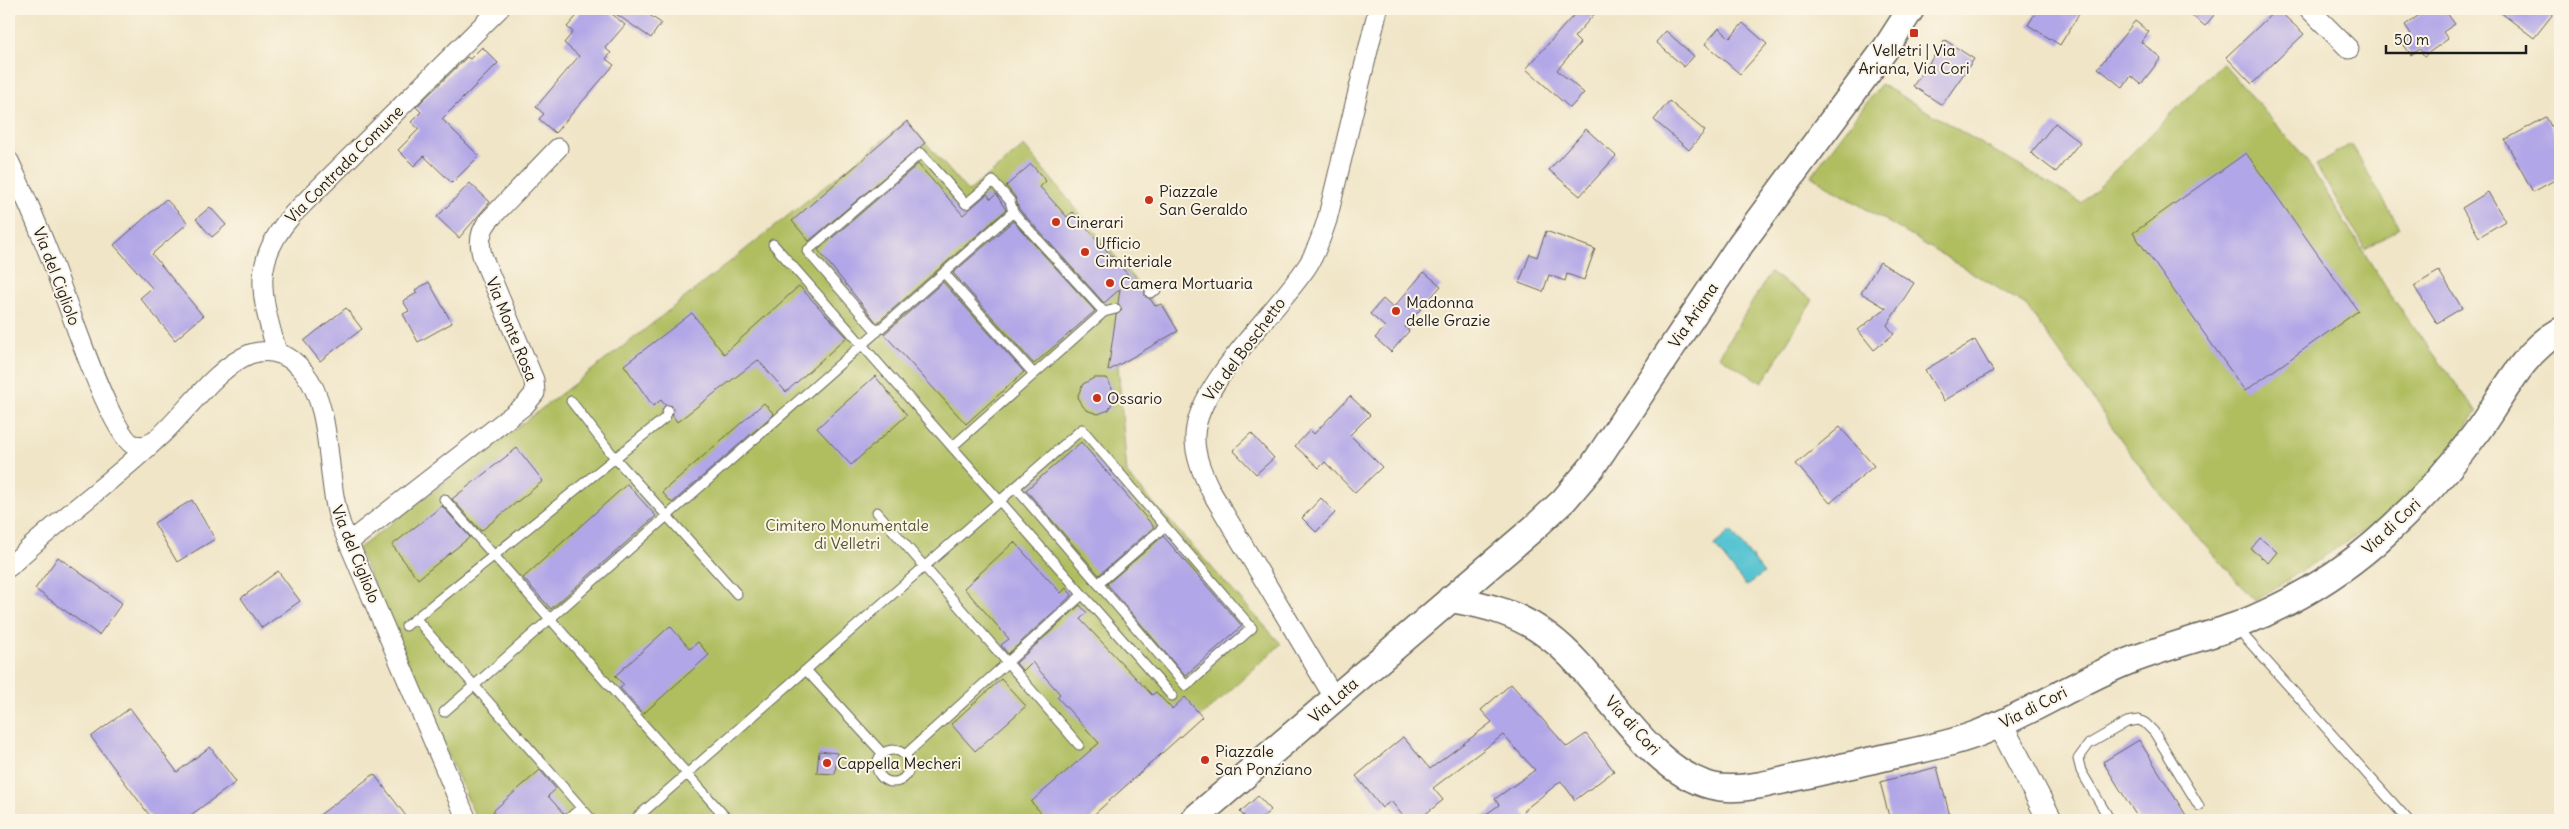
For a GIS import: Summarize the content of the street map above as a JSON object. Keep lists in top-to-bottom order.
{
  "streets": {
    "main road": ["Via Ariana", "Via di Cori", "Via Lata"],
    "street": [
      "Via Contrada Comune",
      "Via del Cigliolo",
      "Via Monte Rosa",
      "Via del Boschetto"
    ]
  },
  "crossings": [
    ["Via Contrada Comune", "Via del Cigliolo"],
    ["Via del Cigliolo", "Via Monte Rosa"],
    ["Via Ariana", "Via di Cori"],
    ["Via Ariana", "Via Lata"],
    ["Via del Boschetto", "Via Lata"],
    ["Via di Cori", "Via Lata"]
  ],
  "parks": ["Cimitero Monumentale di Velletri"],
  "places": {
    "transit": ["Velletri | Via Ariana, Via Cori"],
    "other": [
      "Piazzale San Geraldo",
      "Cinerari",
      "Ufficio Cimiteriale",
      "Camera Mortuaria",
      "Madonna delle Grazie",
      "Ossario",
      "Piazzale San Ponziano",
      "Cappella Mecheri"
    ]
  },
  "scale_bar": "50 m"
}
